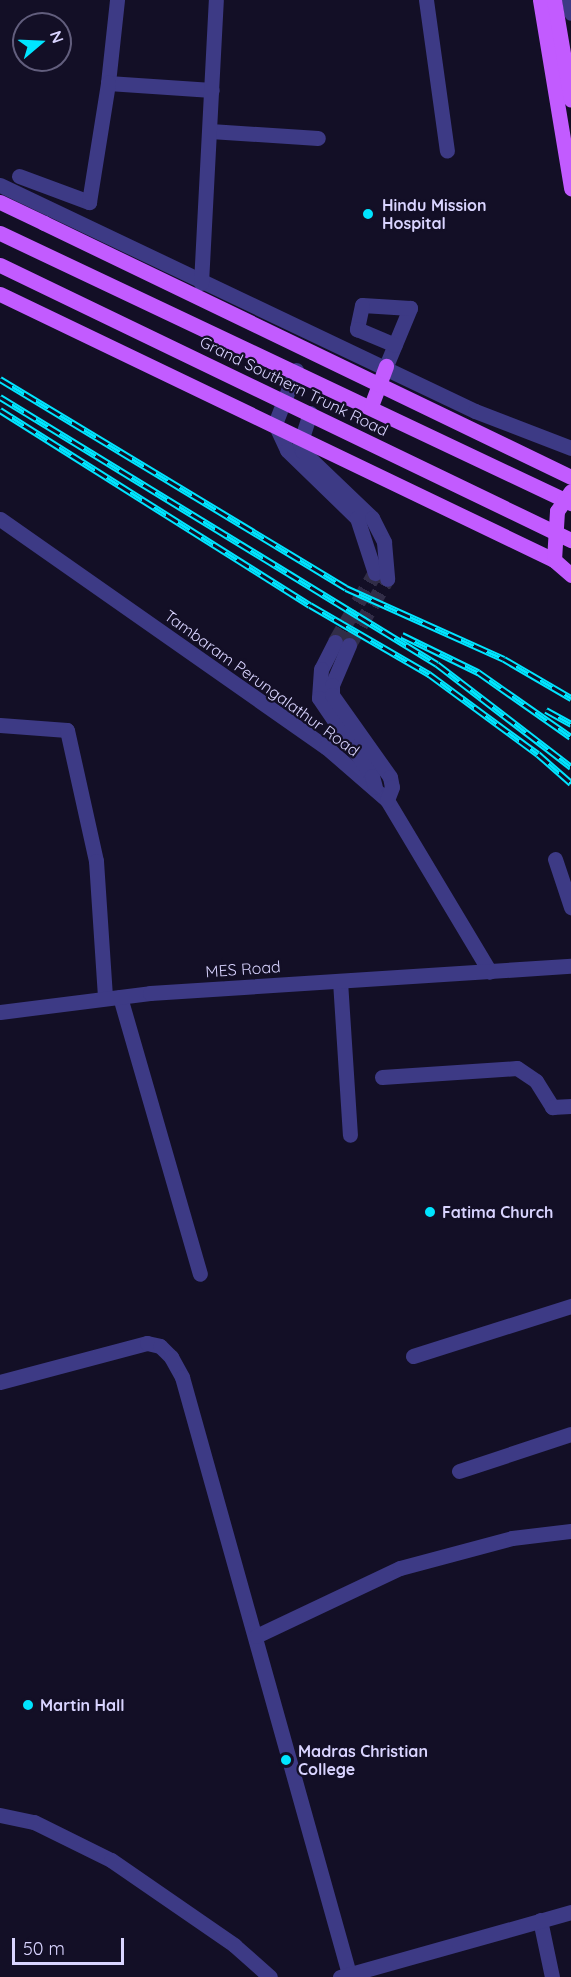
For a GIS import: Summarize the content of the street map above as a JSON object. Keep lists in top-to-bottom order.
{
  "streets": {
    "main road": ["Grand Southern Trunk Road"],
    "street": ["Tambaram Perungalathur Road", "MES Road"]
  },
  "crossings": [
    ["Tambaram Perungalathur Road", "MES Road"]
  ],
  "places": [
    "Hindu Mission Hospital",
    "Fatima Church",
    "Martin Hall",
    "Madras Christian College"
  ],
  "scale_bar": "50 m",
  "north": "right"
}
